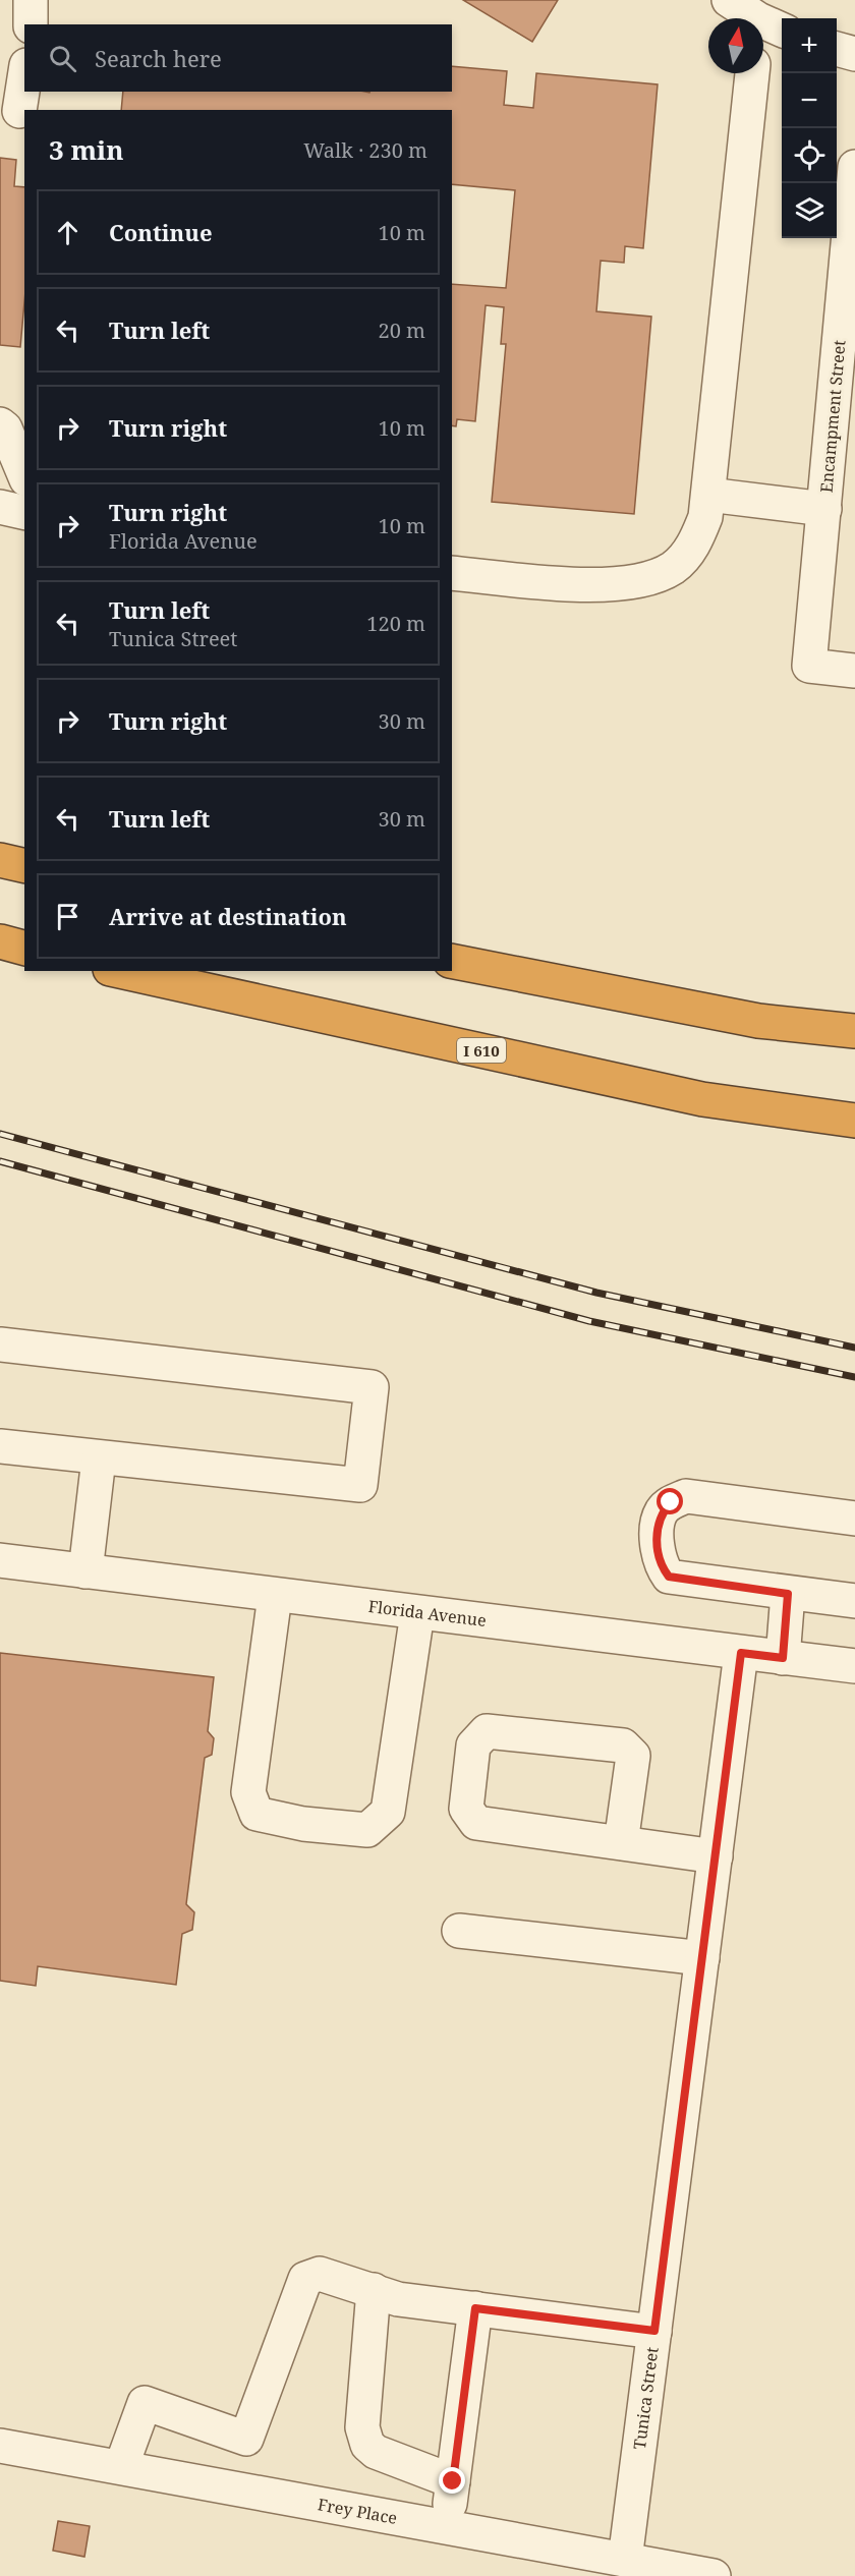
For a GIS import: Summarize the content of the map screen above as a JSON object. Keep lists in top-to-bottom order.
{
  "streets": {
    "highway": ["I 610"],
    "street": [
      "Encampment Street",
      "Florida Avenue",
      "Tunica Street",
      "Frey Place"
    ]
  },
  "crossings": [
    ["Florida Avenue", "Tunica Street"],
    ["Tunica Street", "Frey Place"]
  ],
  "north": "top",
  "page": {
    "map_buttons": ["+", "−"],
    "search": "Search here",
    "heading": ["3 min", "Walk · 230 m"],
    "list": [
      ["Continue", "10 m"],
      ["Turn left", "20 m"],
      ["Turn right", "10 m"],
      ["Turn right", "Florida Avenue", "10 m"],
      ["Turn left", "Tunica Street", "120 m"],
      ["Turn right", "30 m"],
      ["Turn left", "30 m"],
      "Arrive at destination"
    ]
  }
}
